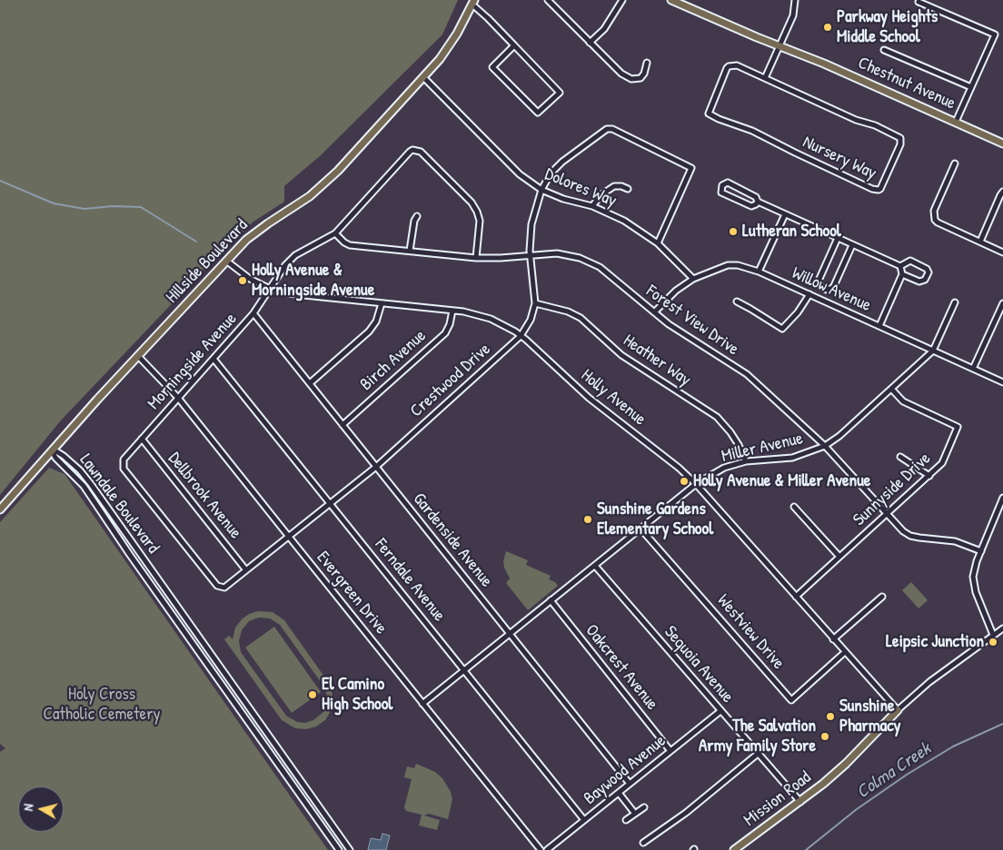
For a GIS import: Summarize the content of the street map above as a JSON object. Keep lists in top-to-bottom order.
{
  "streets": {
    "main road": ["Chestnut Avenue", "Hillside Boulevard", "Mission Road"],
    "street": [
      "Nursery Way",
      "Dolores Way",
      "Willow Avenue",
      "Forest View Drive",
      "Birch Avenue",
      "Heather Way",
      "Morningside Avenue",
      "Crestwood Drive",
      "Holly Avenue",
      "Miller Avenue",
      "Sunnyside Drive",
      "Dellbrook Avenue",
      "Lawndale Boulevard",
      "Gardenside Avenue",
      "Ferndale Avenue",
      "Evergreen Drive",
      "Westview Drive",
      "Sequoia Avenue",
      "Oakcrest Avenue",
      "Baywood Avenue"
    ]
  },
  "crossings": [
    ["Dolores Way", "Hillside Boulevard"],
    ["Dolores Way", "Willow Avenue"],
    ["Dolores Way", "Crestwood Drive"],
    ["Hillside Boulevard", "Holly Avenue"],
    ["Hillside Boulevard", "Lawndale Boulevard"],
    ["Hillside Boulevard", "Evergreen Drive"],
    ["Willow Avenue", "Forest View Drive"],
    ["Willow Avenue", "Miller Avenue"],
    ["Forest View Drive", "Morningside Avenue"],
    ["Forest View Drive", "Crestwood Drive"],
    ["Forest View Drive", "Miller Avenue"],
    ["Forest View Drive", "Sunnyside Drive"],
    ["Birch Avenue", "Holly Avenue"],
    ["Birch Avenue", "Gardenside Avenue"],
    ["Heather Way", "Crestwood Drive"],
    ["Heather Way", "Miller Avenue"],
    ["Morningside Avenue", "Crestwood Drive"],
    ["Morningside Avenue", "Holly Avenue"],
    ["Morningside Avenue", "Dellbrook Avenue"],
    ["Morningside Avenue", "Gardenside Avenue"],
    ["Morningside Avenue", "Ferndale Avenue"],
    ["Morningside Avenue", "Evergreen Drive"],
    ["Crestwood Drive", "Holly Avenue"],
    ["Crestwood Drive", "Dellbrook Avenue"],
    ["Crestwood Drive", "Gardenside Avenue"],
    ["Crestwood Drive", "Ferndale Avenue"],
    ["Crestwood Drive", "Evergreen Drive"],
    ["Holly Avenue", "Miller Avenue"],
    ["Holly Avenue", "Sunnyside Drive"],
    ["Holly Avenue", "Westview Drive"],
    ["Holly Avenue", "Mission Road"],
    ["Miller Avenue", "Sunnyside Drive"],
    ["Miller Avenue", "Gardenside Avenue"],
    ["Miller Avenue", "Ferndale Avenue"],
    ["Miller Avenue", "Evergreen Drive"],
    ["Miller Avenue", "Westview Drive"],
    ["Miller Avenue", "Sequoia Avenue"],
    ["Miller Avenue", "Oakcrest Avenue"],
    ["Gardenside Avenue", "Baywood Avenue"],
    ["Ferndale Avenue", "Baywood Avenue"],
    ["Sequoia Avenue", "Baywood Avenue"],
    ["Sequoia Avenue", "Mission Road"],
    ["Oakcrest Avenue", "Baywood Avenue"]
  ],
  "water": ["Colma Creek"],
  "parks": ["Holy Cross Catholic Cemetery"],
  "places": [
    "Parkway Heights Middle School",
    "Lutheran School",
    "Holly Avenue & Morningside Avenue",
    "Holly Avenue & Miller Avenue",
    "Sunshine Gardens Elementary School",
    "Leipsic Junction",
    "El Camino High School",
    "Sunshine Pharmacy",
    "The Salvation Army Family Store"
  ],
  "north": "left"
}
